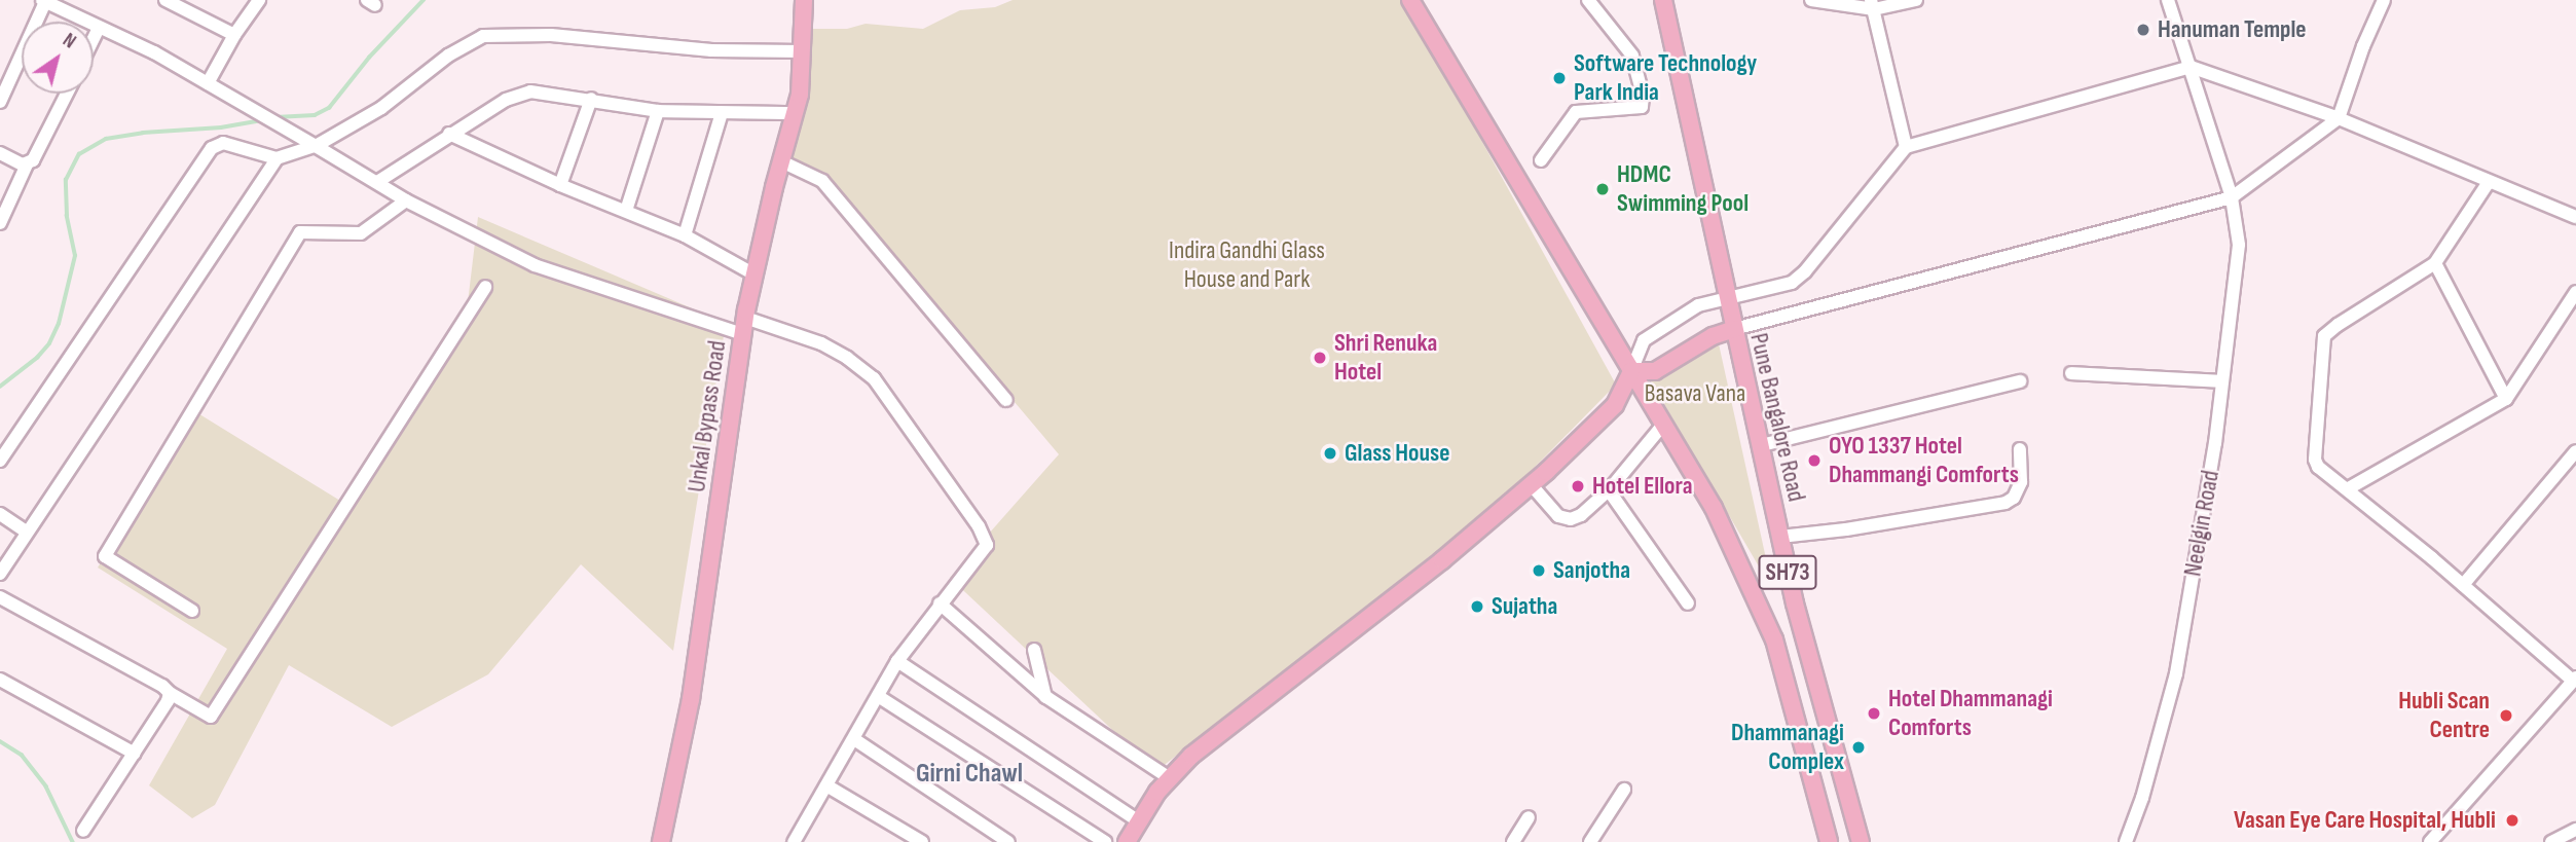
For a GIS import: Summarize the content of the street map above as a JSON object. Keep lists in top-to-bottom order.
{
  "streets": {
    "main road": ["Unkal Bypass Road", "Pune Bangalore Road", "SH73"],
    "street": ["Neelgin Road"]
  },
  "districts": ["Girni Chawl"],
  "parks": ["Indira Gandhi Glass House and Park", "Basava Vana"],
  "places": [
    "Hanuman Temple",
    "Software Technology Park India",
    "HDMC Swimming Pool",
    "Shri Renuka Hotel",
    "Glass House",
    "OYO 1337 Hotel Dhammangi Comforts",
    "Hotel Ellora",
    "Sanjotha",
    "Sujatha",
    "Hotel Dhammanagi Comforts",
    "Hubli Scan Centre",
    "Dhammanagi Complex",
    "Vasan Eye Care Hospital, Hubli"
  ],
  "north": "top right"
}
